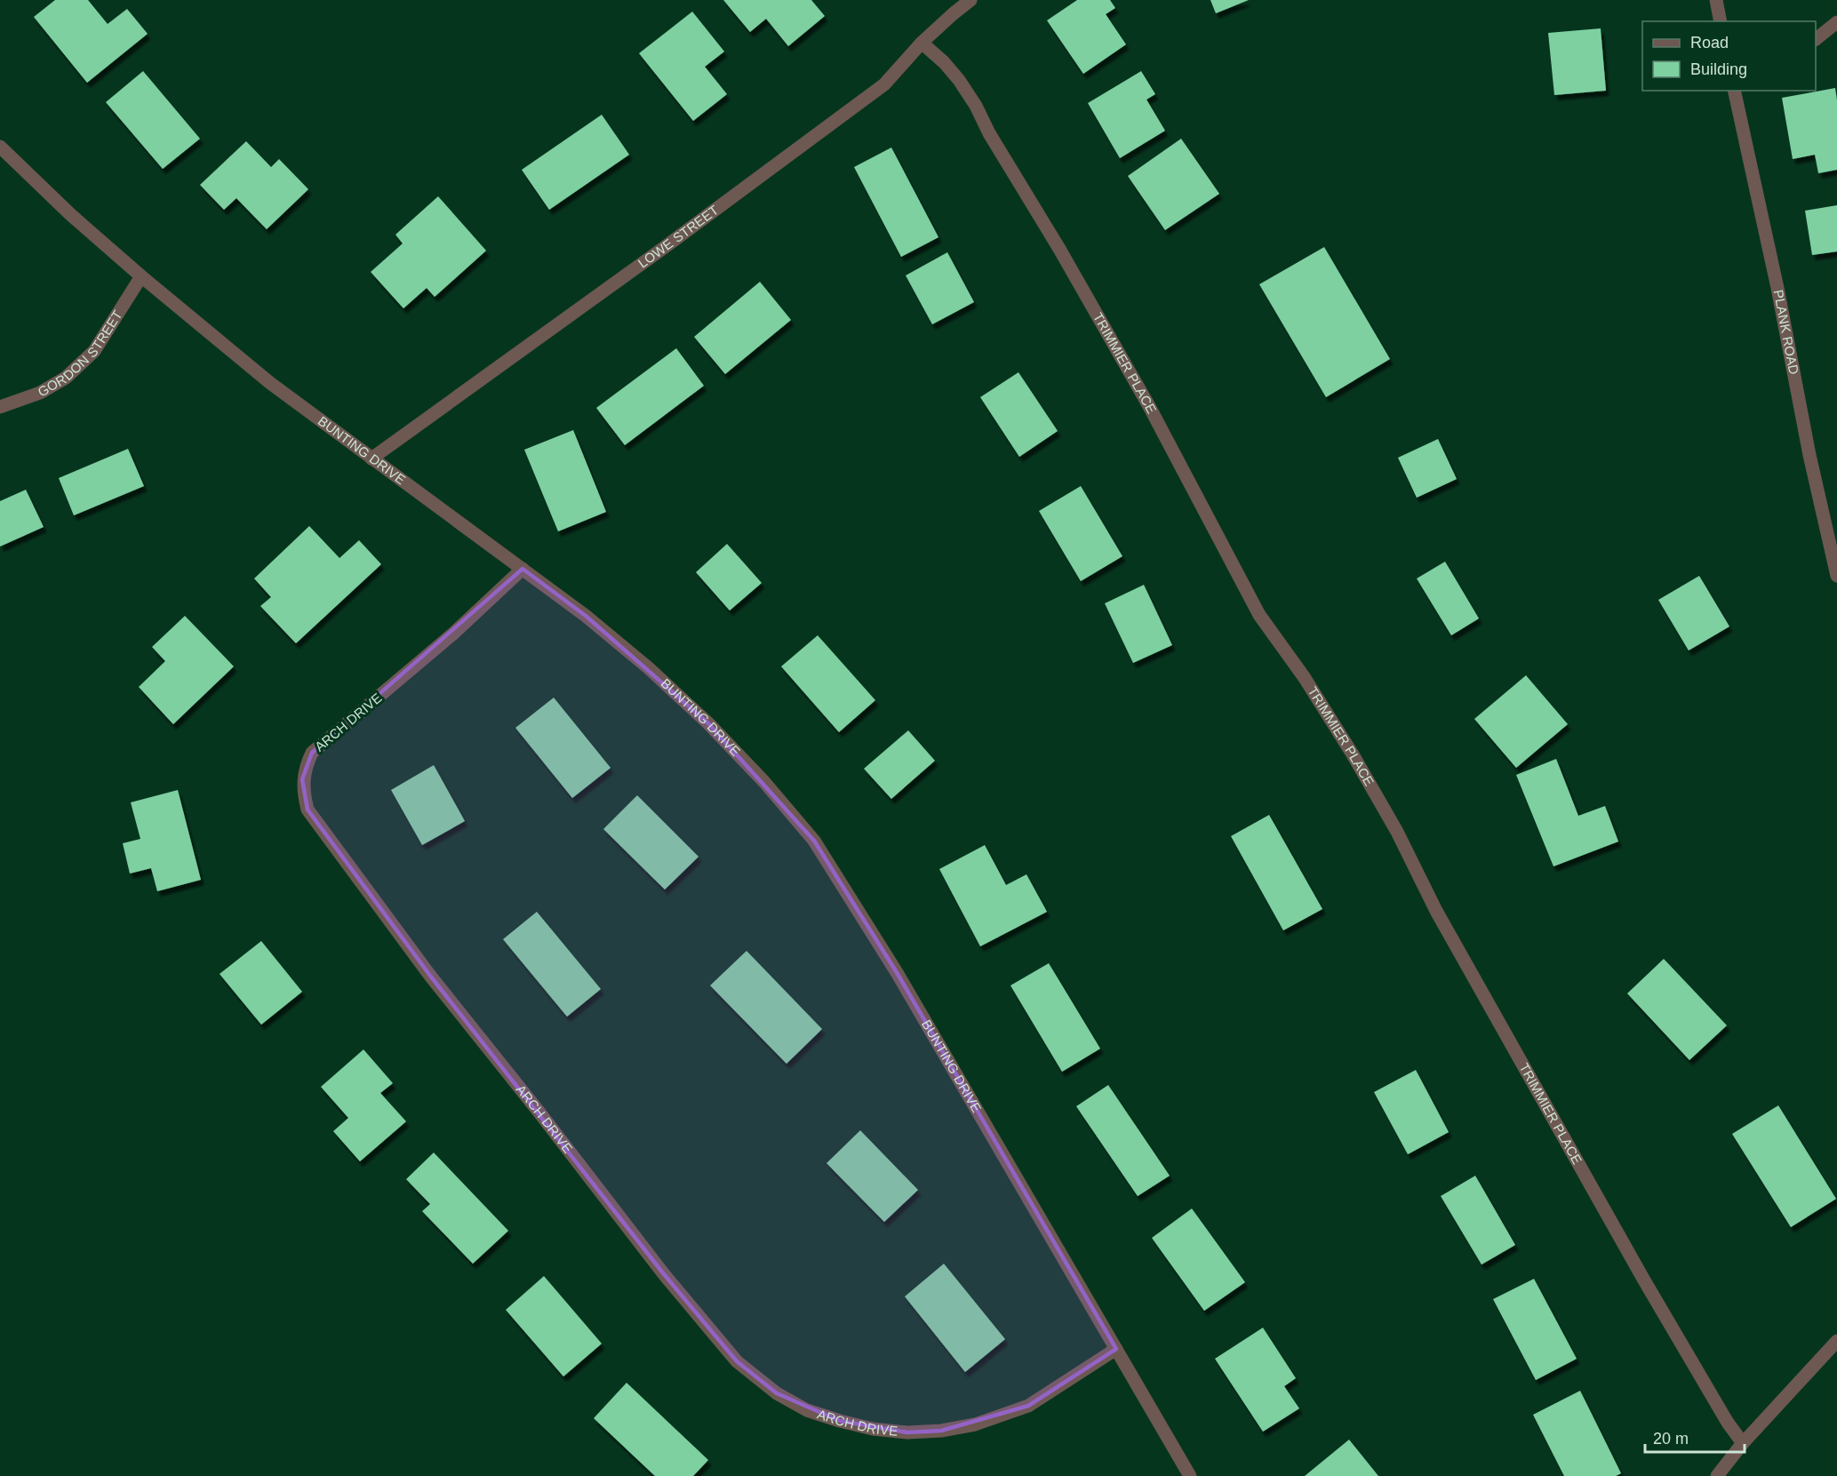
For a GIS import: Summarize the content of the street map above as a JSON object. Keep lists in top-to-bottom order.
{
  "streets": {
    "street": [
      "LOWE STREET",
      "PLANK ROAD",
      "GORDON STREET",
      "TRIMMIER PLACE",
      "BUNTING DRIVE",
      "ARCH DRIVE"
    ]
  },
  "crossings": [
    ["LOWE STREET", "TRIMMIER PLACE"],
    ["LOWE STREET", "BUNTING DRIVE"],
    ["GORDON STREET", "BUNTING DRIVE"],
    ["BUNTING DRIVE", "ARCH DRIVE"]
  ],
  "legend": ["Road", "Building"],
  "scale_bar": "20 m"
}
